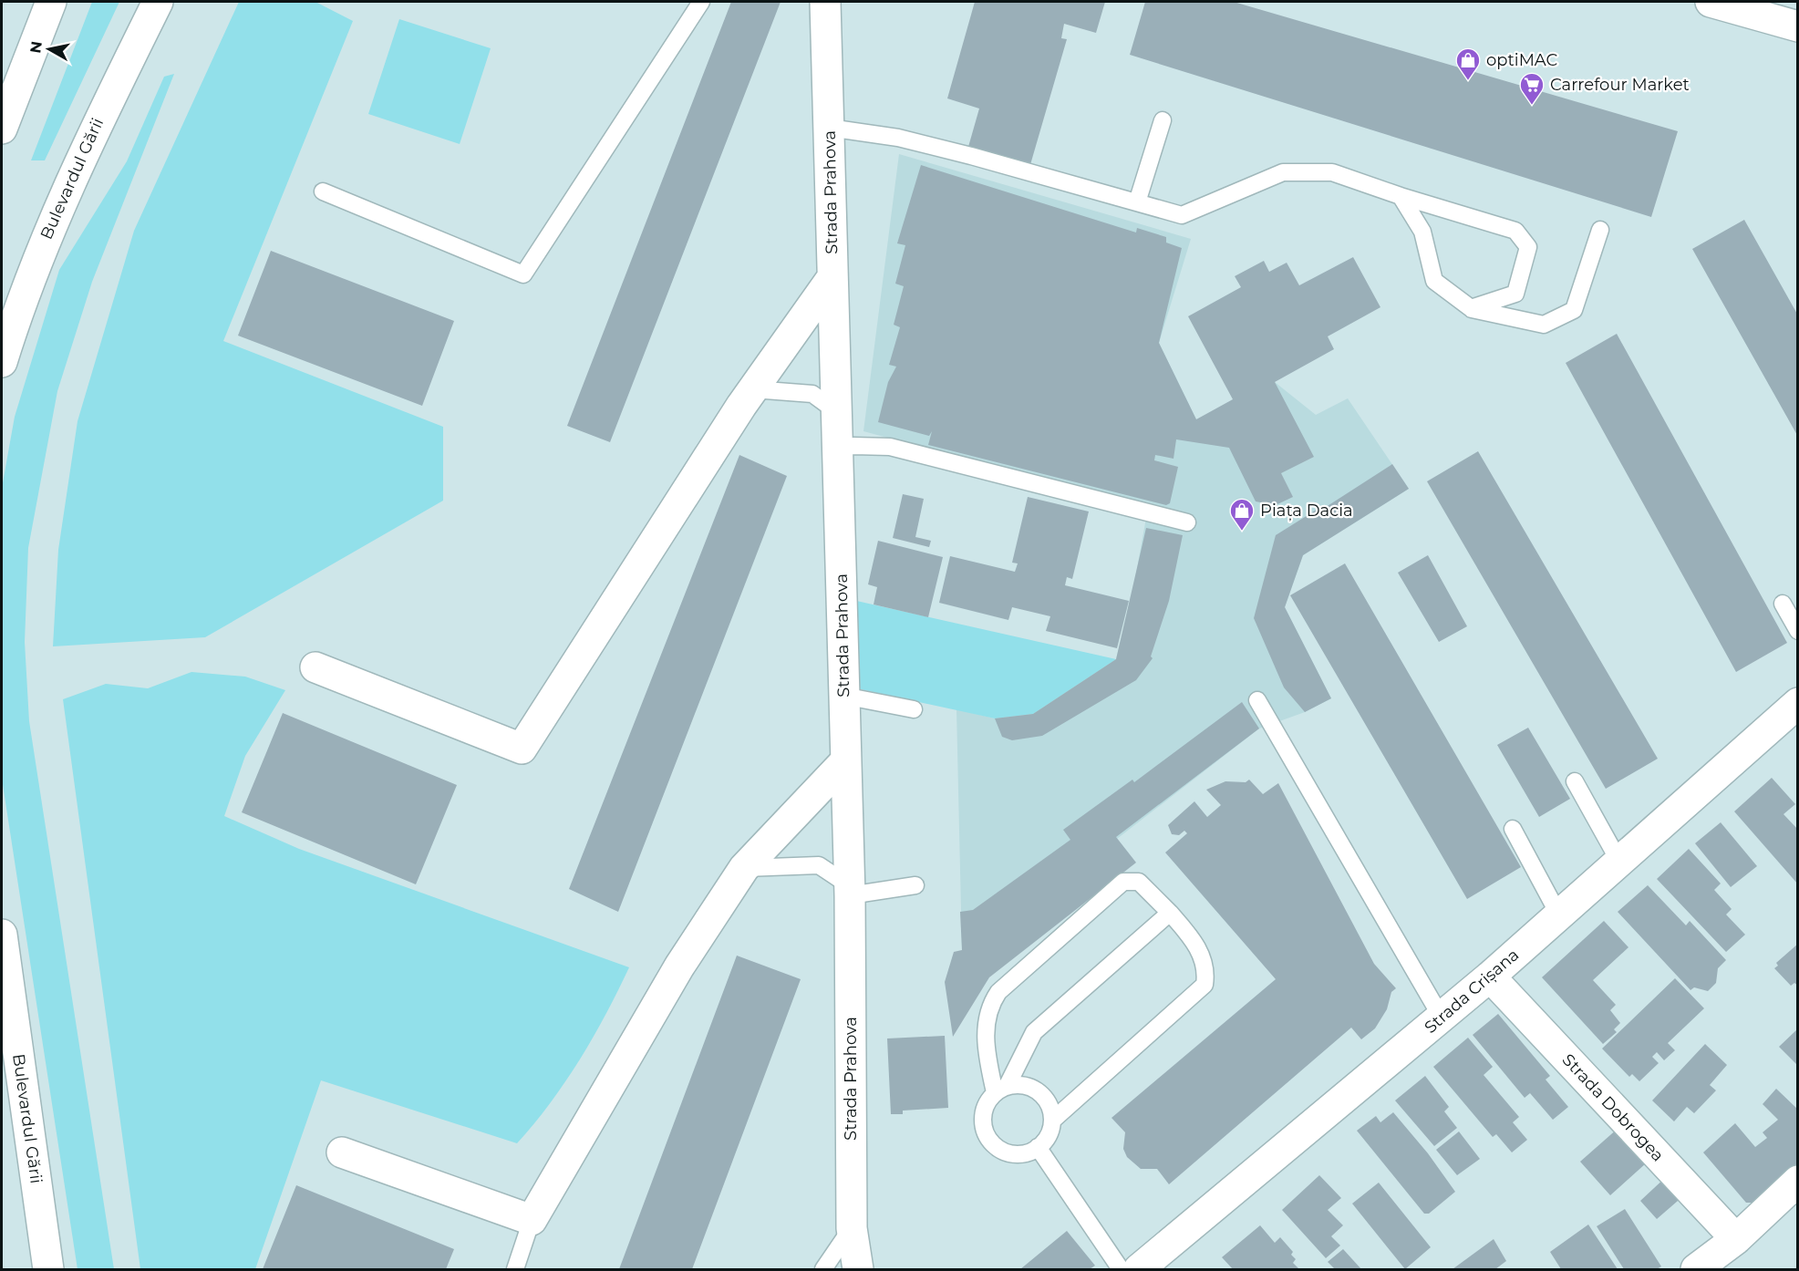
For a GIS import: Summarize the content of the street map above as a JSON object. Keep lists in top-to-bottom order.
{
  "streets": {
    "street": [
      "Bulevardul Gării",
      "Strada Prahova",
      "Strada Crișana",
      "Strada Dobrogea"
    ]
  },
  "crossings": [
    ["Strada Crișana", "Strada Dobrogea"]
  ],
  "places": {
    "shop": ["optiMAC", "Piața Dacia"],
    "supermarket": ["Carrefour Market"]
  },
  "north": "left"
}
